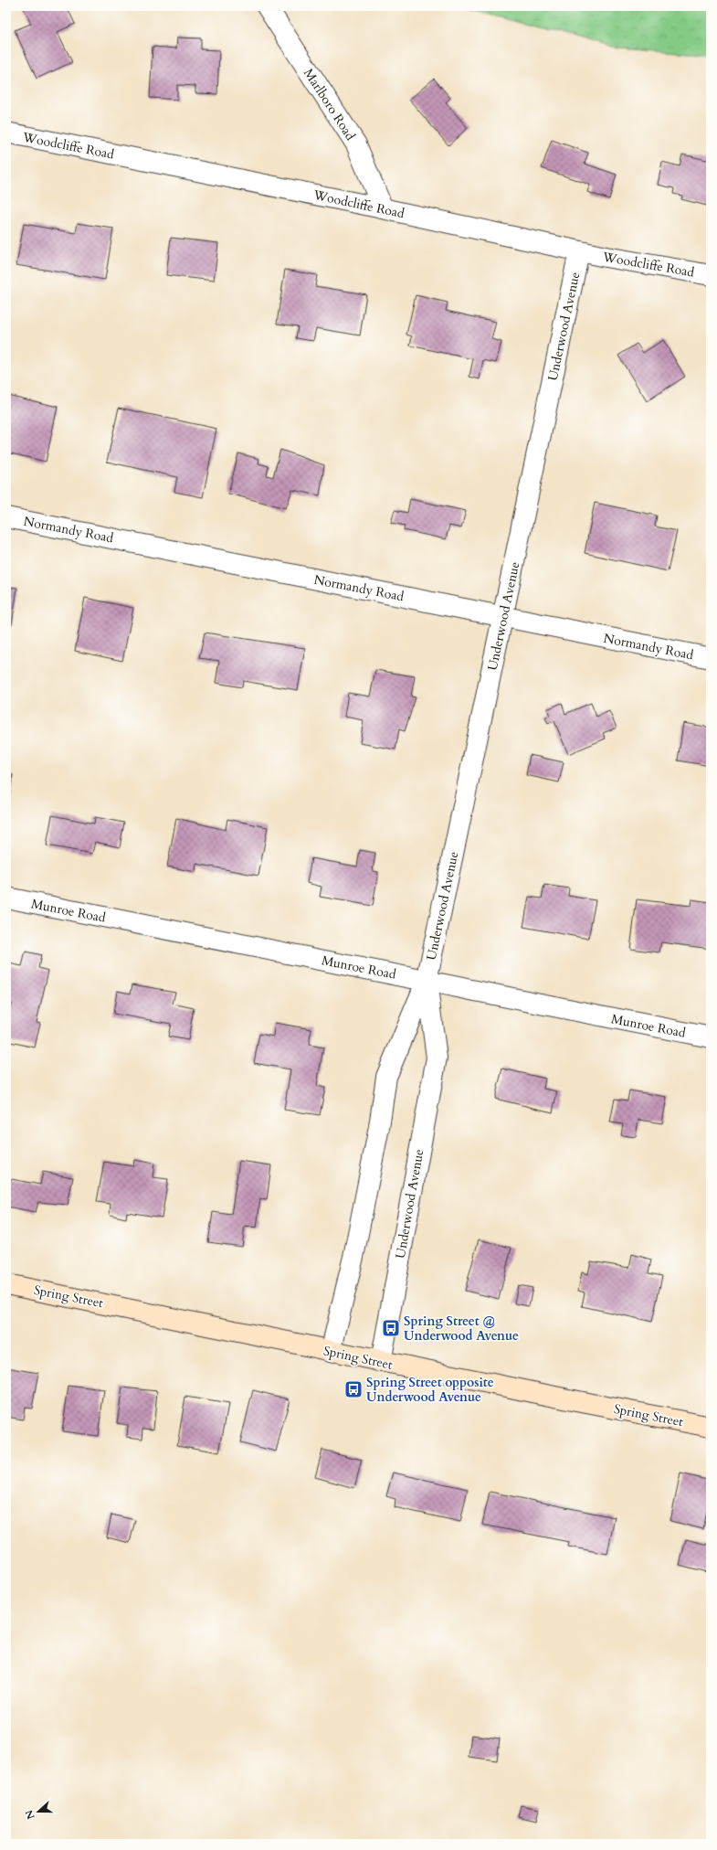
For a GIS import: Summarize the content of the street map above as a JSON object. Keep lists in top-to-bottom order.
{
  "streets": {
    "main road": ["Spring Street"],
    "street": [
      "Marlboro Road",
      "Woodcliffe Road",
      "Underwood Avenue",
      "Normandy Road",
      "Munroe Road"
    ]
  },
  "crossings": [
    ["Marlboro Road", "Woodcliffe Road"],
    ["Woodcliffe Road", "Underwood Avenue"],
    ["Underwood Avenue", "Normandy Road"],
    ["Underwood Avenue", "Munroe Road"],
    ["Underwood Avenue", "Spring Street"]
  ],
  "places": {
    "bus stop": ["Spring Street @ Underwood Avenue", "Spring Street opposite Underwood Avenue"]
  },
  "north": "left"
}
